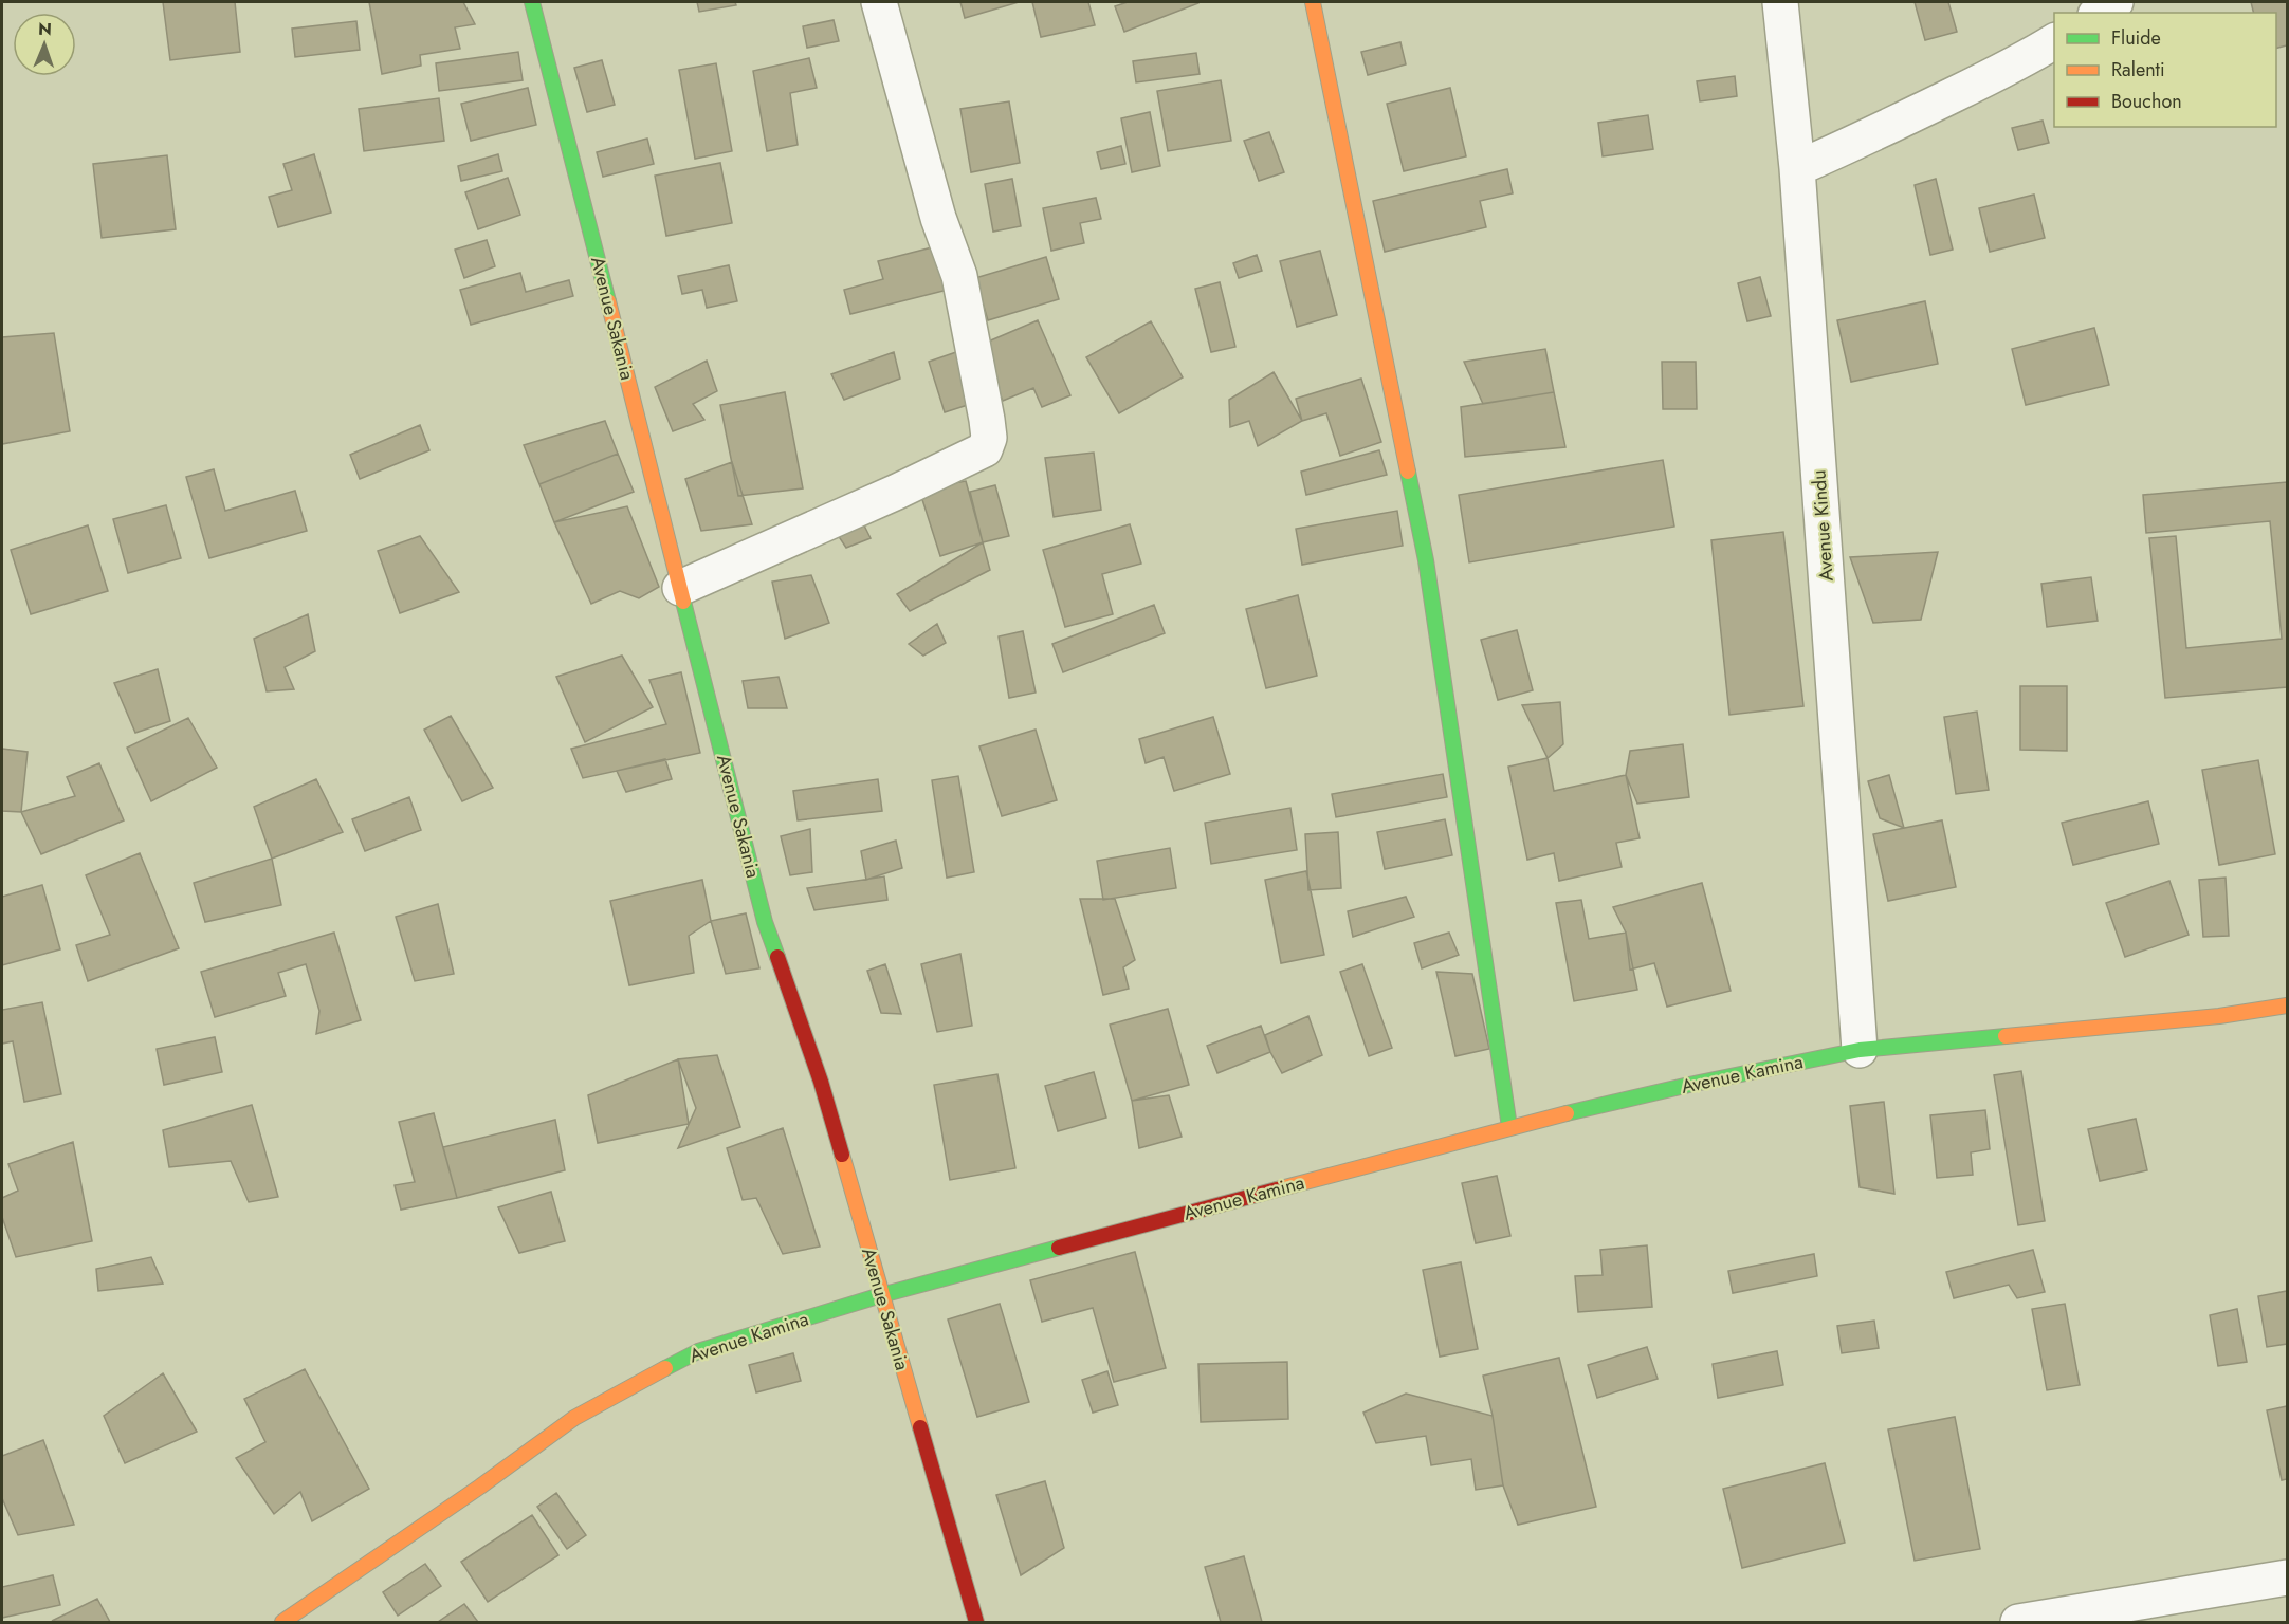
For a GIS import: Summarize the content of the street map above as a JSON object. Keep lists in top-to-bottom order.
{
  "streets": {
    "street": ["Avenue Sakania", "Avenue Kindu", "Avenue Kamina"]
  },
  "crossings": [
    ["Avenue Sakania", "Avenue Kamina"],
    ["Avenue Kindu", "Avenue Kamina"]
  ],
  "legend": ["Fluide", "Ralenti", "Bouchon"],
  "north": "top"
}
